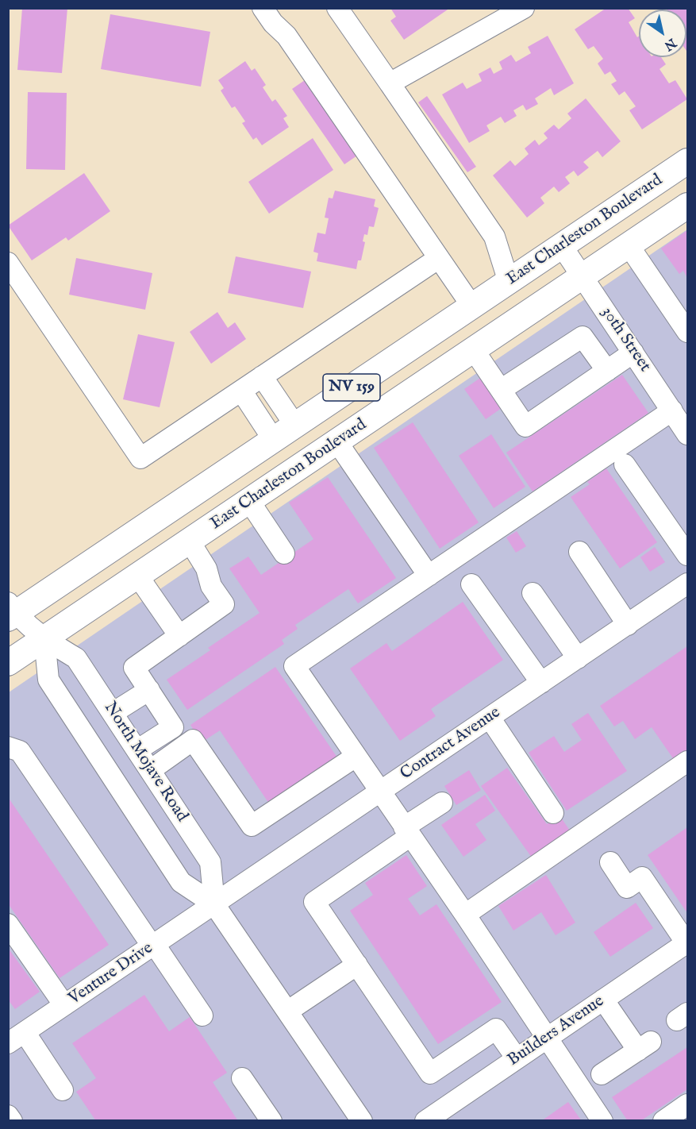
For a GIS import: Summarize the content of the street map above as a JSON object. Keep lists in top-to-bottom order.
{
  "streets": {
    "main road": ["East Charleston Boulevard", "NV 159"],
    "street": [
      "30th Street",
      "Contract Avenue",
      "North Mojave Road",
      "Venture Drive",
      "Builders Avenue"
    ]
  },
  "crossings": [
    ["East Charleston Boulevard", "30th Street"],
    ["East Charleston Boulevard", "North Mojave Road"],
    ["Contract Avenue", "North Mojave Road"],
    ["Contract Avenue", "Venture Drive"],
    ["North Mojave Road", "Venture Drive"]
  ],
  "north": "bottom right"
}
